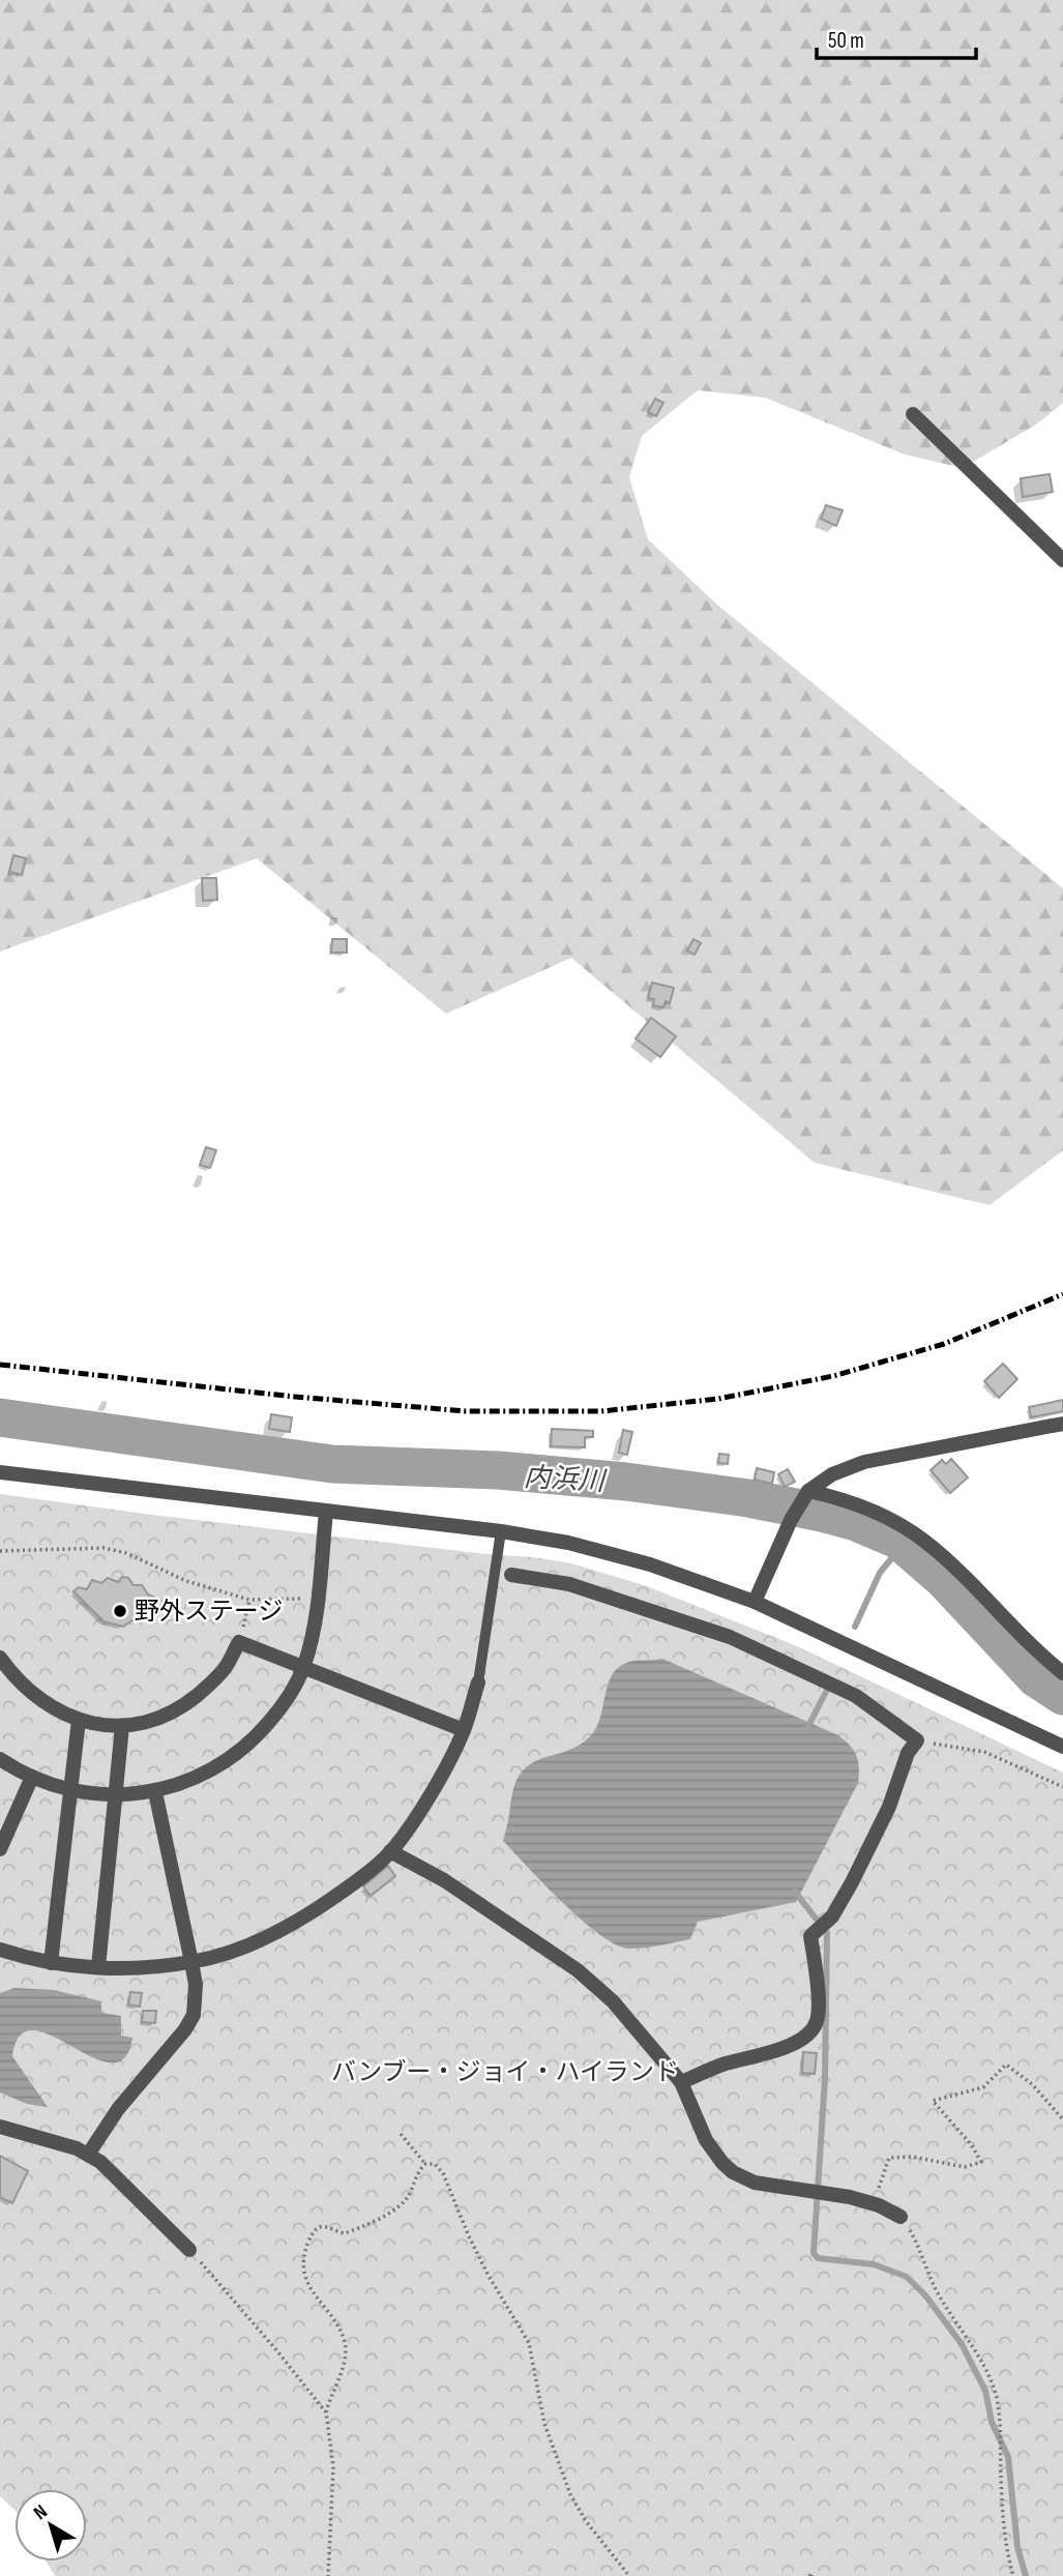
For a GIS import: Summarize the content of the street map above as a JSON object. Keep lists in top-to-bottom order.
{
  "water": ["内浜川"],
  "parks": ["バンブー・ジョイ・ハイランド"],
  "places": ["野外ステージ"],
  "scale_bar": "50 m",
  "north": "top left"
}
